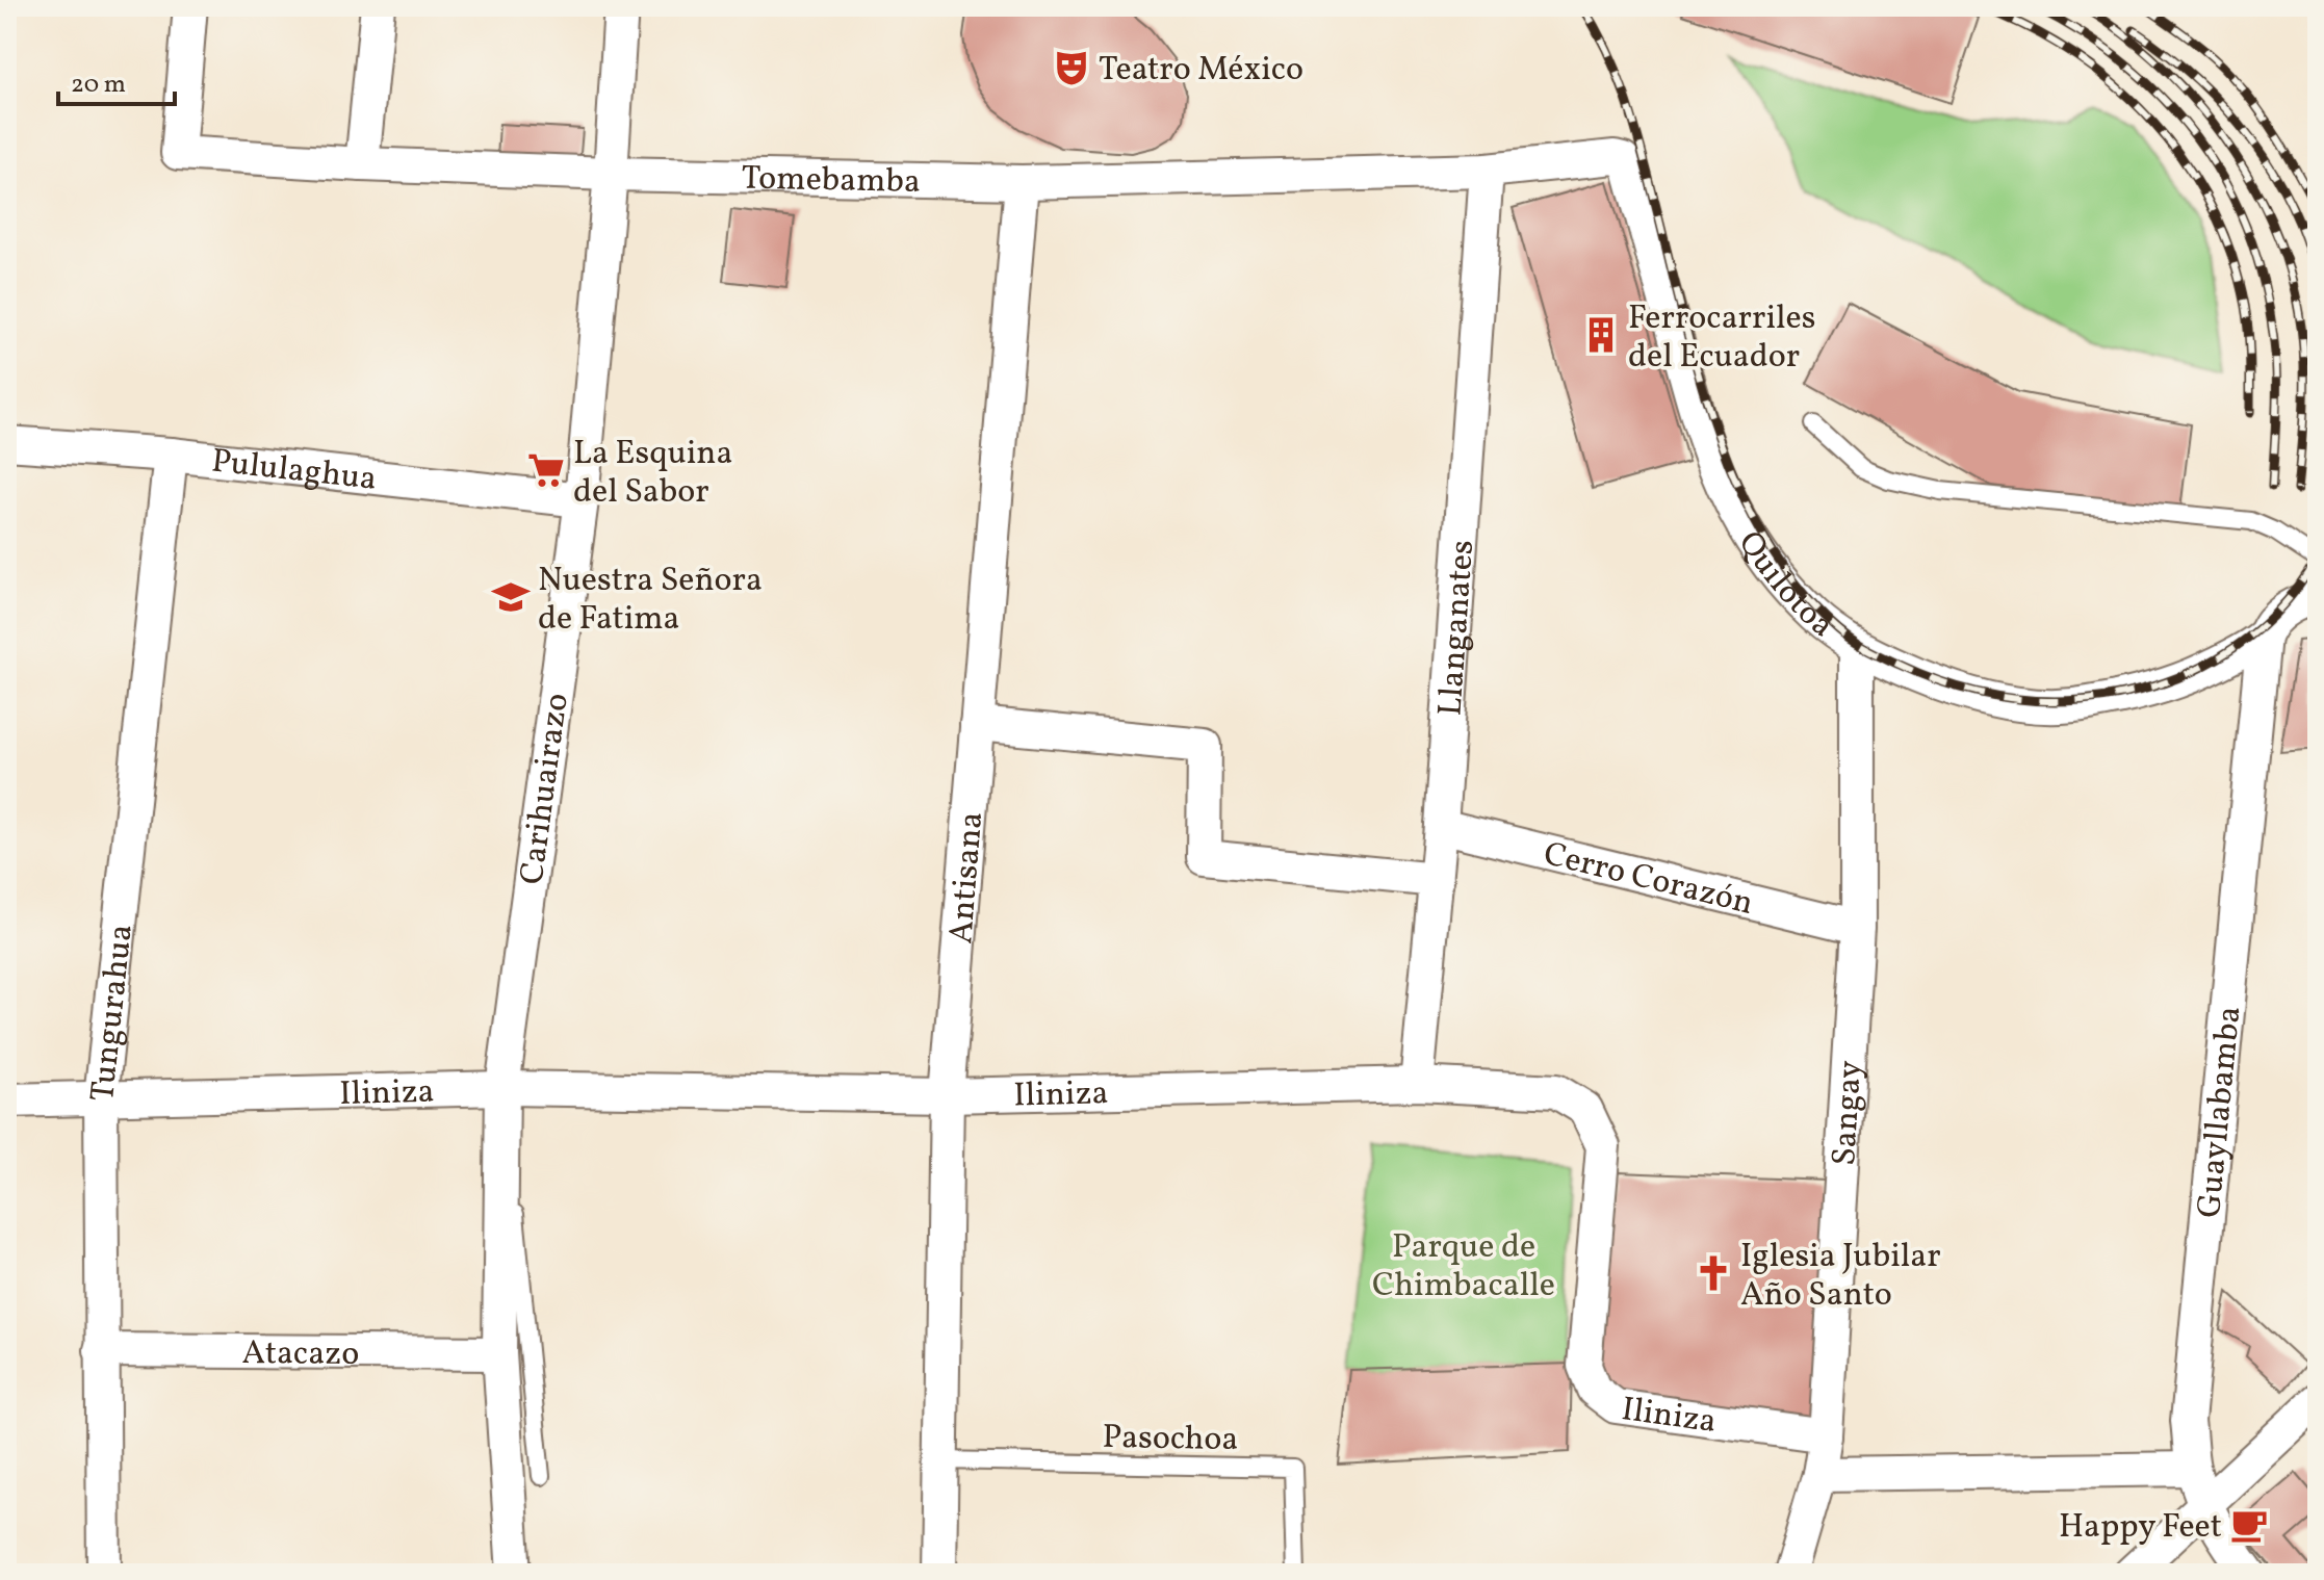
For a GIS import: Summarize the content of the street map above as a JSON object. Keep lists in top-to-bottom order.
{
  "streets": {
    "street": [
      "Tomebamba",
      "Pululaghua",
      "Quilotoa",
      "Llanganates",
      "Carihuairazo",
      "Antisana",
      "Cerro Corazón",
      "Tungurahua",
      "Iliniza",
      "Guayllabamba",
      "Sangay",
      "Atacazo"
    ],
    "lane": ["Pasochoa"]
  },
  "crossings": [
    ["Tomebamba", "Quilotoa"],
    ["Tomebamba", "Llanganates"],
    ["Tomebamba", "Carihuairazo"],
    ["Tomebamba", "Antisana"],
    ["Pululaghua", "Carihuairazo"],
    ["Pululaghua", "Tungurahua"],
    ["Quilotoa", "Llanganates"],
    ["Quilotoa", "Guayllabamba"],
    ["Quilotoa", "Sangay"],
    ["Llanganates", "Cerro Corazón"],
    ["Llanganates", "Iliniza"],
    ["Carihuairazo", "Iliniza"],
    ["Carihuairazo", "Atacazo"],
    ["Antisana", "Iliniza"],
    ["Antisana", "Pasochoa"],
    ["Cerro Corazón", "Sangay"],
    ["Tungurahua", "Iliniza"],
    ["Tungurahua", "Atacazo"],
    ["Iliniza", "Sangay"]
  ],
  "parks": ["Parque de Chimbacalle"],
  "places": {
    "theatre": ["Teatro México"],
    "building": ["Ferrocarriles del Ecuador"],
    "supermarket": ["La Esquina del Sabor"],
    "school or university": ["Nuestra Señora de Fatima"],
    "church": ["Iglesia Jubilar Año Santo"],
    "cafe": ["Happy Feet"]
  },
  "scale_bar": "20 m"
}
